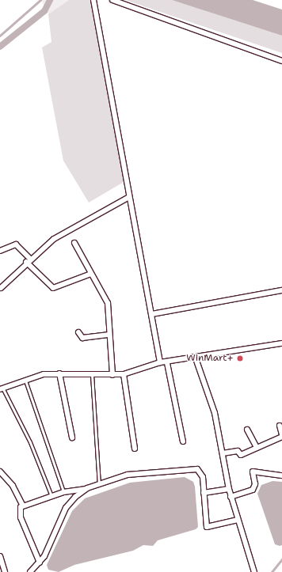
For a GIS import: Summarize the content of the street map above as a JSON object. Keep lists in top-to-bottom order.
{
  "places": ["WinMart+"]
}
